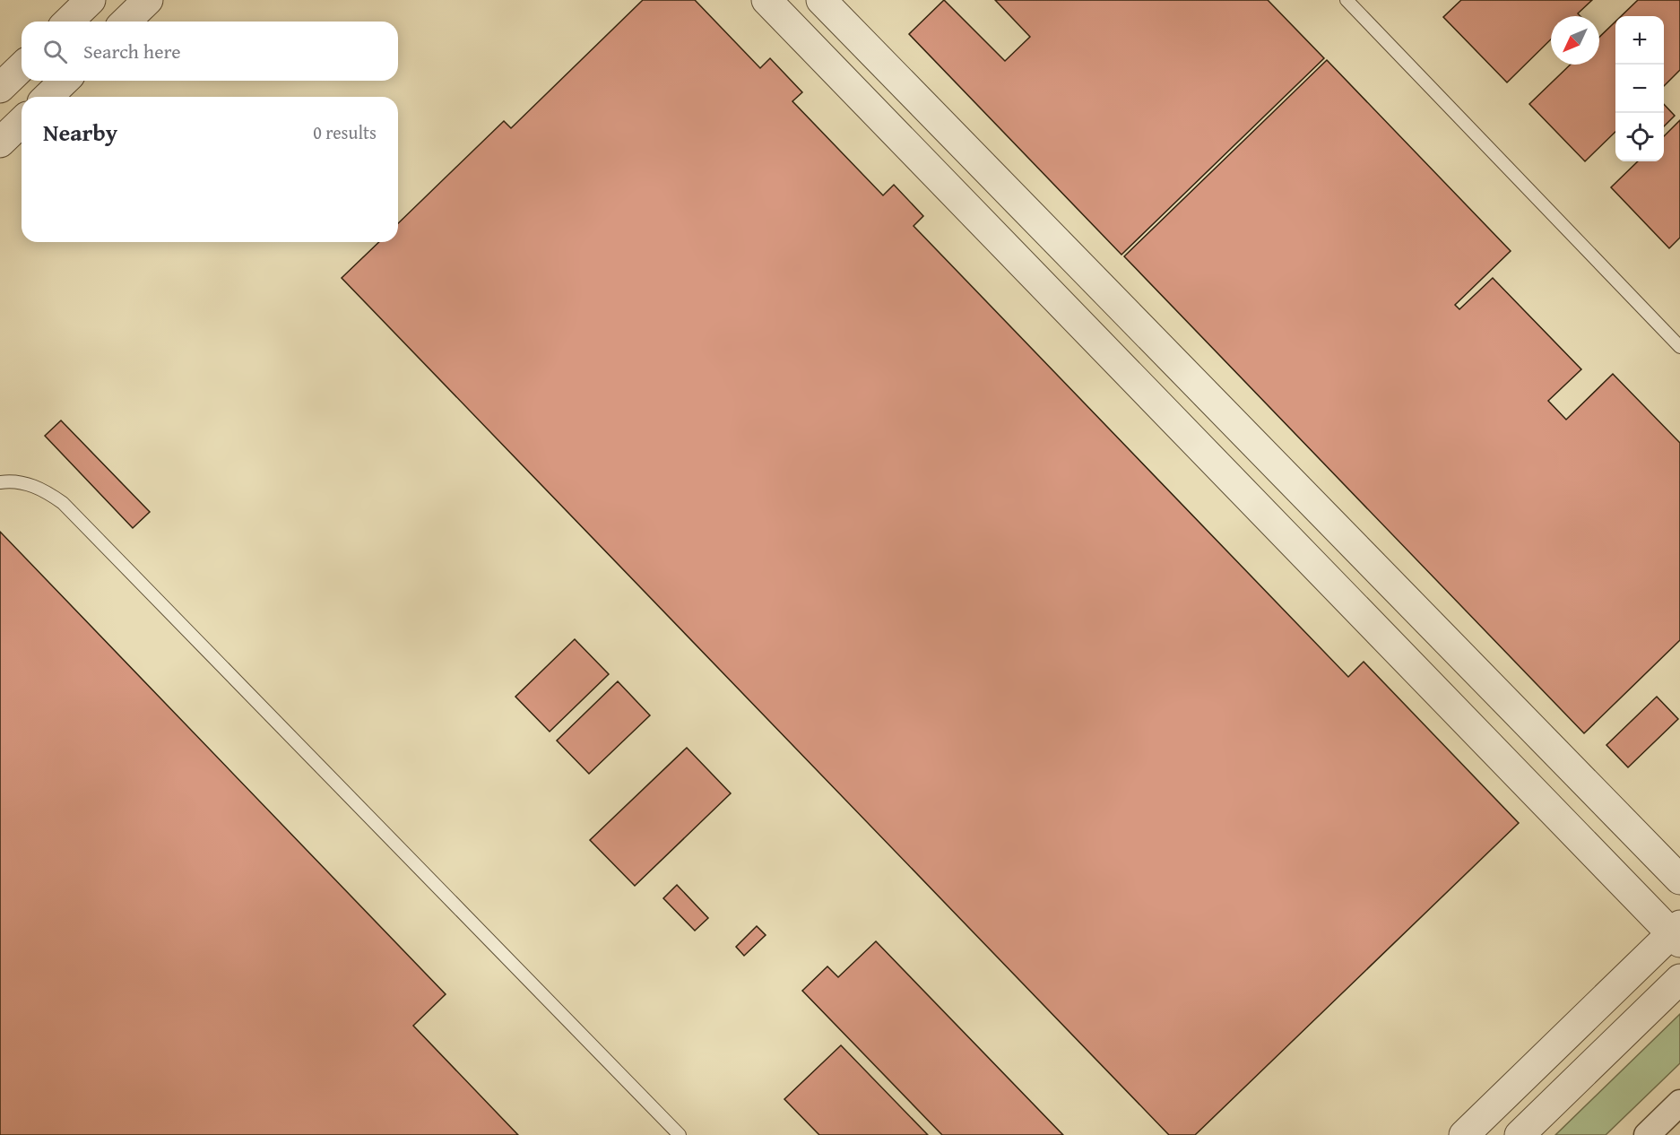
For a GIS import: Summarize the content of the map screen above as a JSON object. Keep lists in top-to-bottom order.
{
  "north": "bottom left",
  "page": {
    "map_buttons": ["+", "−"],
    "search": "Search here",
    "heading": ["Nearby", "0 results"]
  }
}
